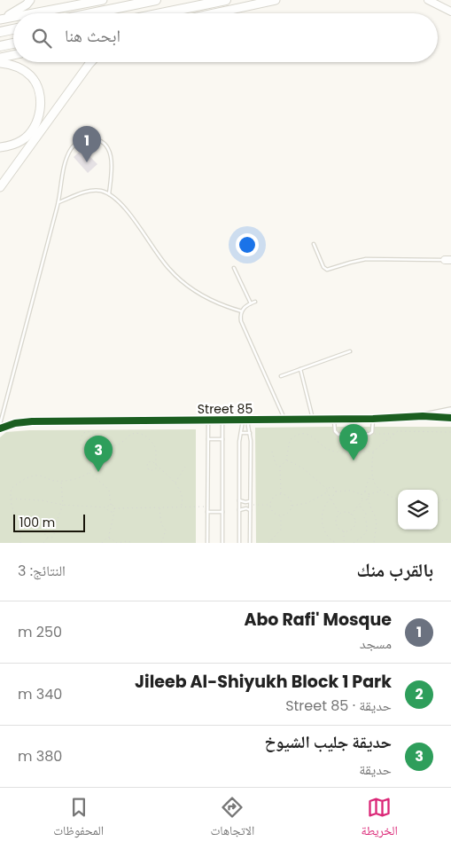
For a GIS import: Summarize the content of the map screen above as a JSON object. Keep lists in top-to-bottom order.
{
  "streets": {
    "street": ["Street 85"]
  },
  "scale_bar": "100 m",
  "page": {
    "search": "ابحث هنا",
    "pins": ["1", "2", "3"],
    "scale": "100 m",
    "heading": ["بالقرب منك", "النتائج: 3"],
    "list": [
      {
        "mark": "1",
        "name": "Abo Rafi' Mosque",
        "note": "مسجد",
        "value": "250 m"
      },
      {
        "mark": "2",
        "name": "Jileeb Al-Shiyukh Block 1 Park",
        "note": "حديقة · Street 85",
        "value": "340 m"
      },
      {
        "mark": "3",
        "name": "حديقة جليب الشيوخ",
        "note": "حديقة",
        "value": "380 m"
      }
    ],
    "nav": ["الخريطة", "الاتجاهات", "المحفوظات"]
  }
}
